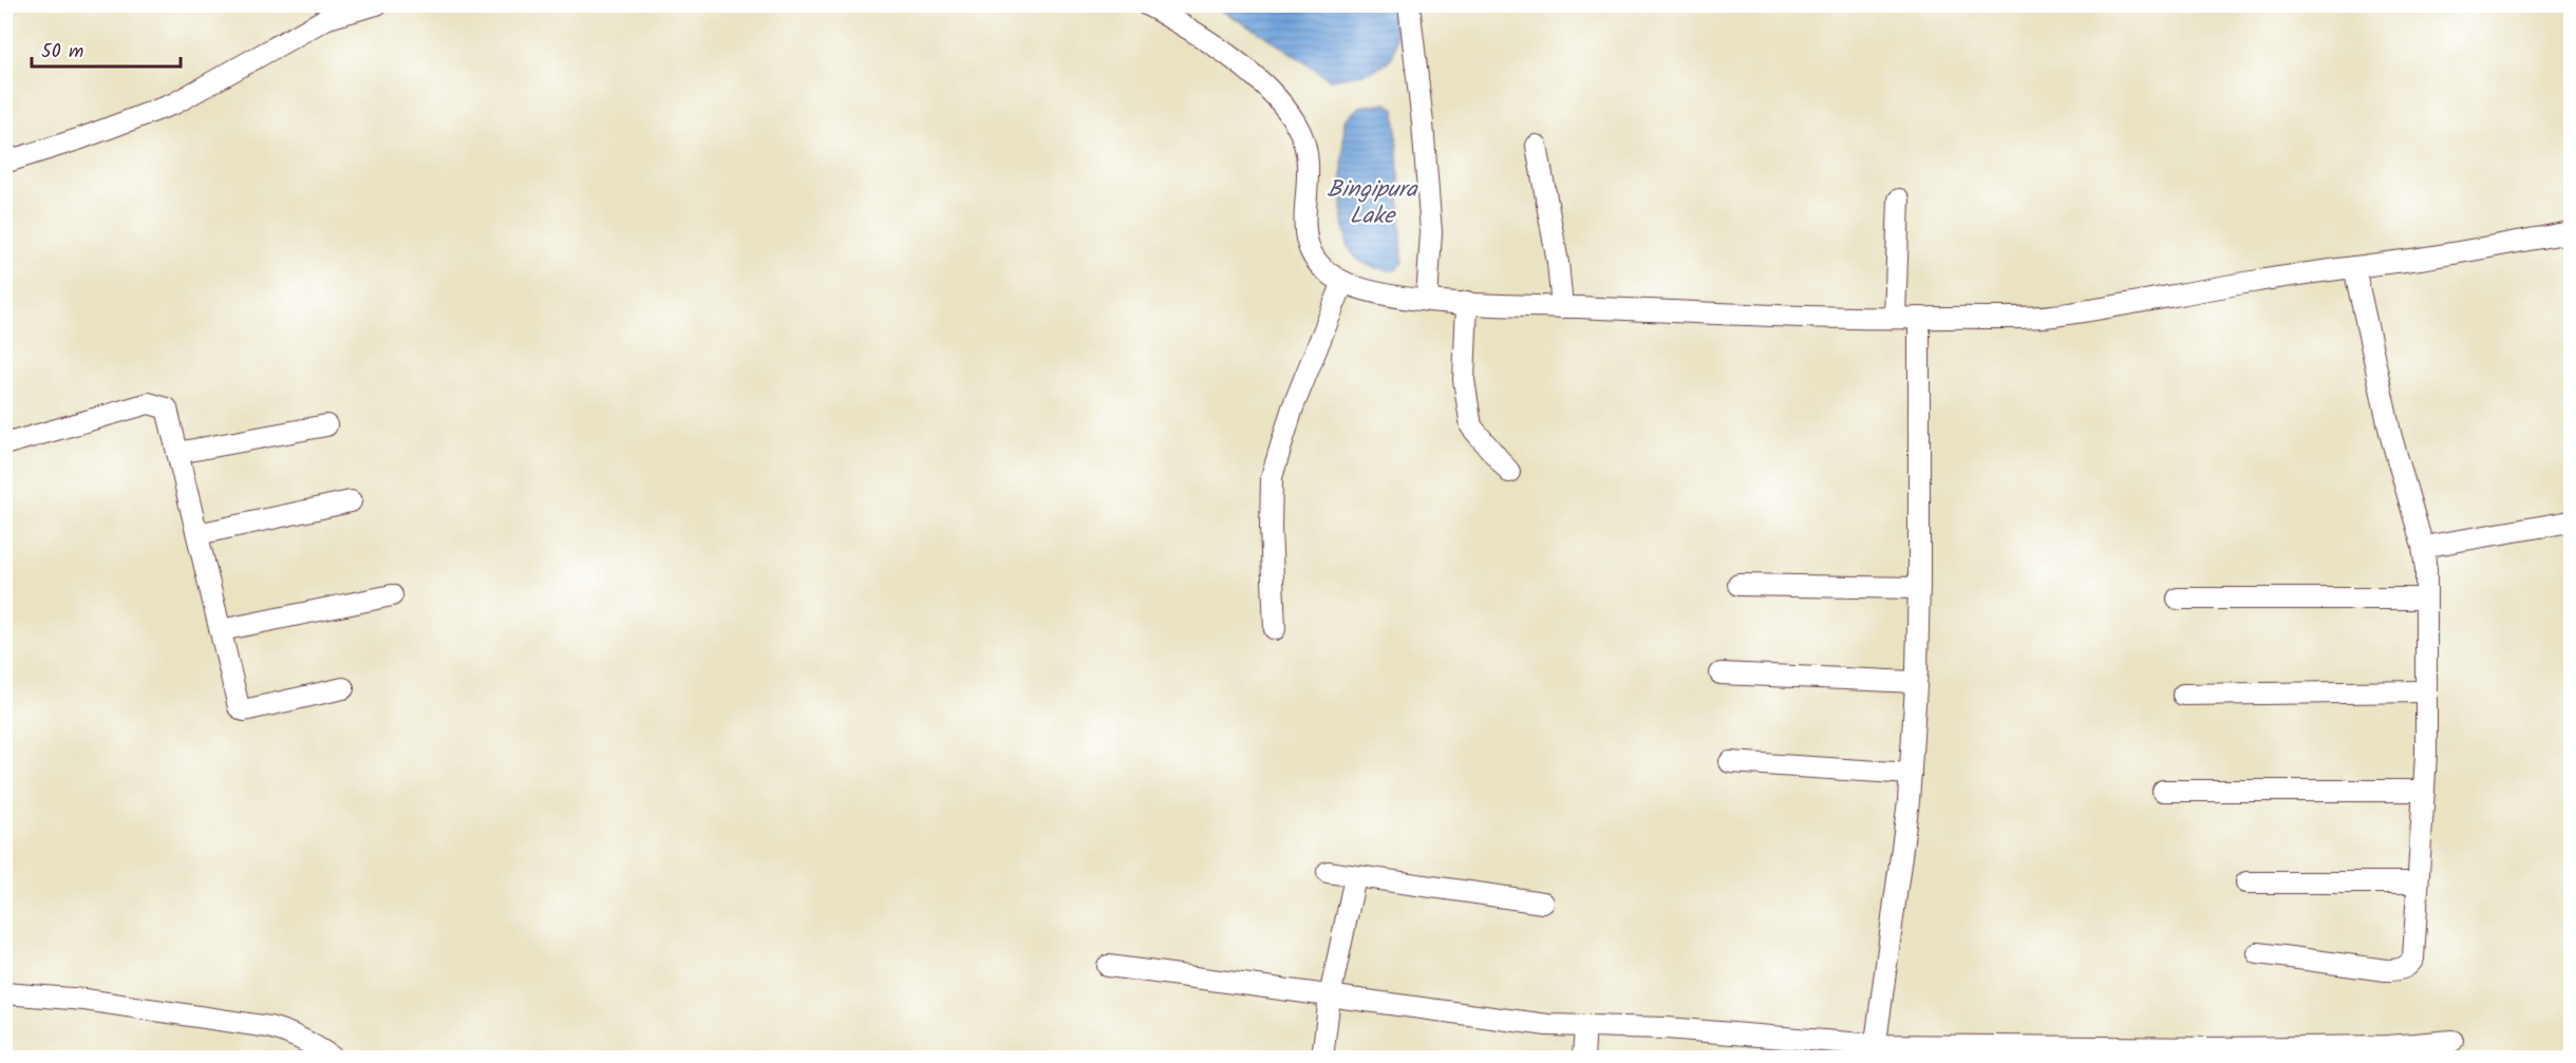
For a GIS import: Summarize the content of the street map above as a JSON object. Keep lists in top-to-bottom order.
{
  "water": ["Bingipura Lake"],
  "scale_bar": "50 m"
}
